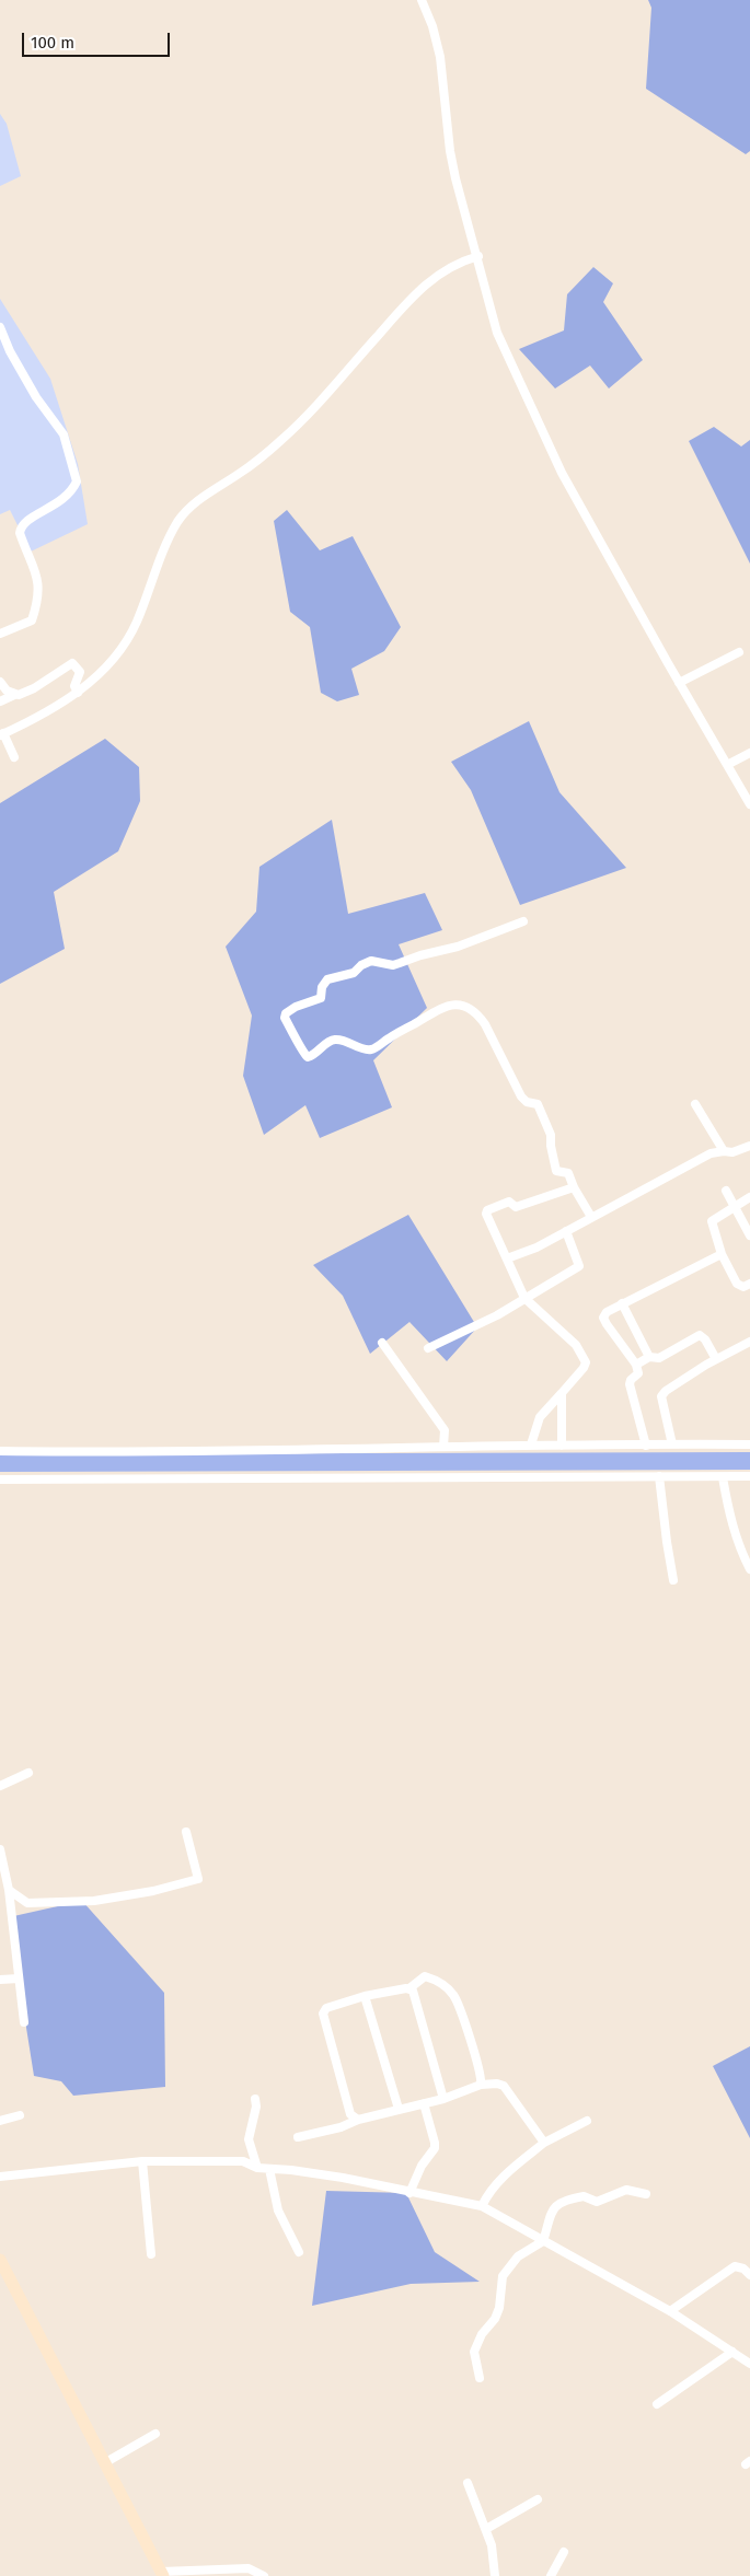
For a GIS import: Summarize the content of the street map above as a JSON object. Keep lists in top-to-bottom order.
{
  "scale_bar": "100 m"
}
